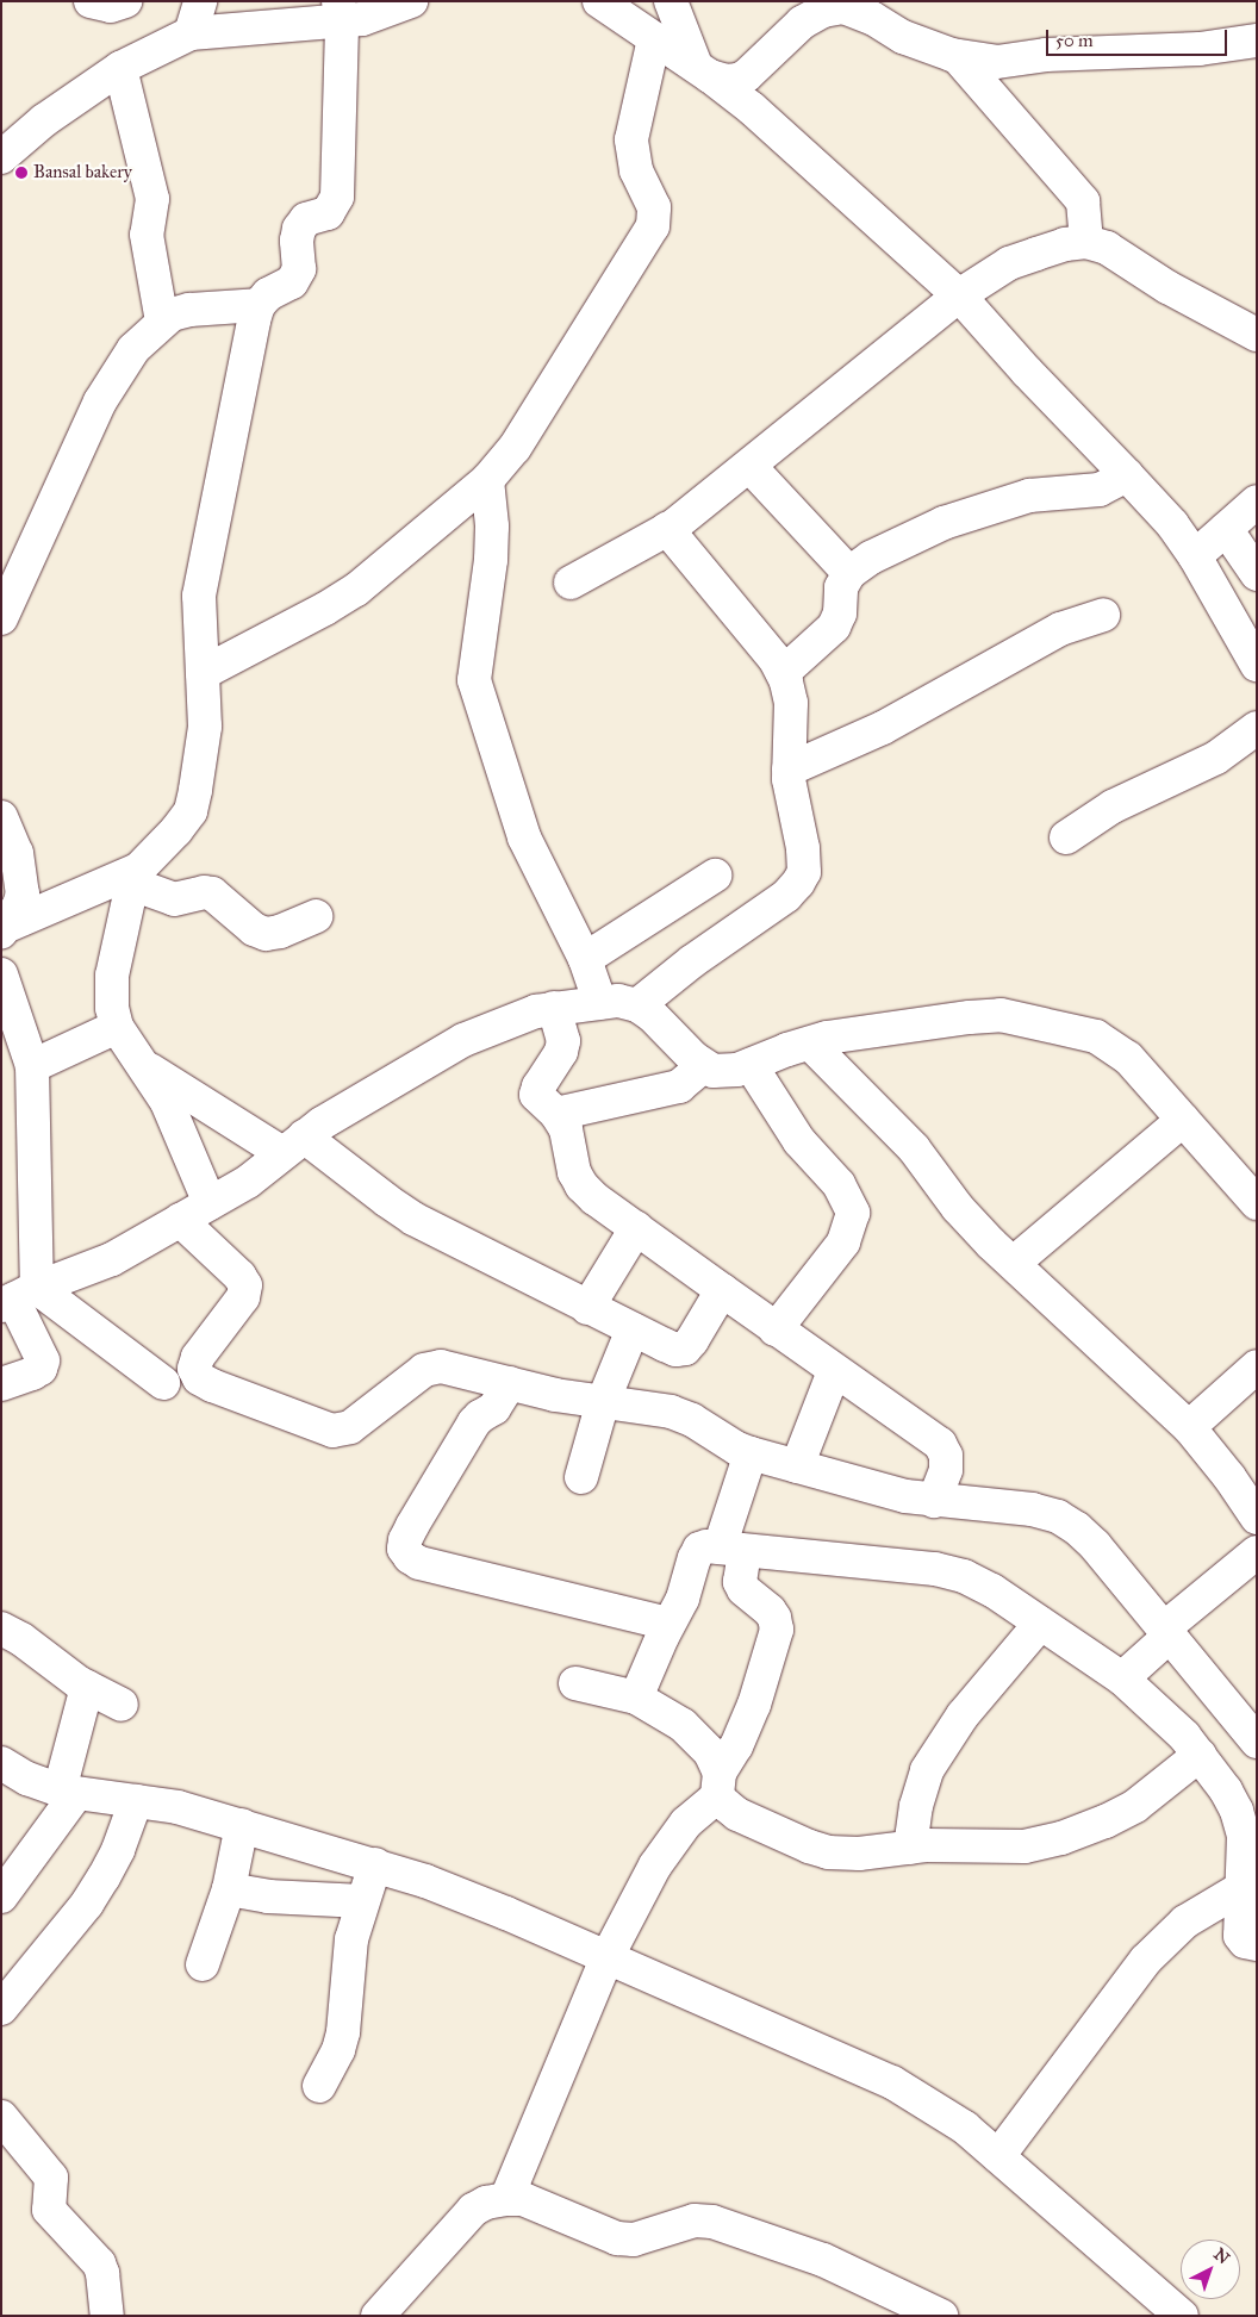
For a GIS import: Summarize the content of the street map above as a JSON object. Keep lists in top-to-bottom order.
{
  "places": ["Bansal bakery"],
  "scale_bar": "50 m",
  "north": "top right"
}
